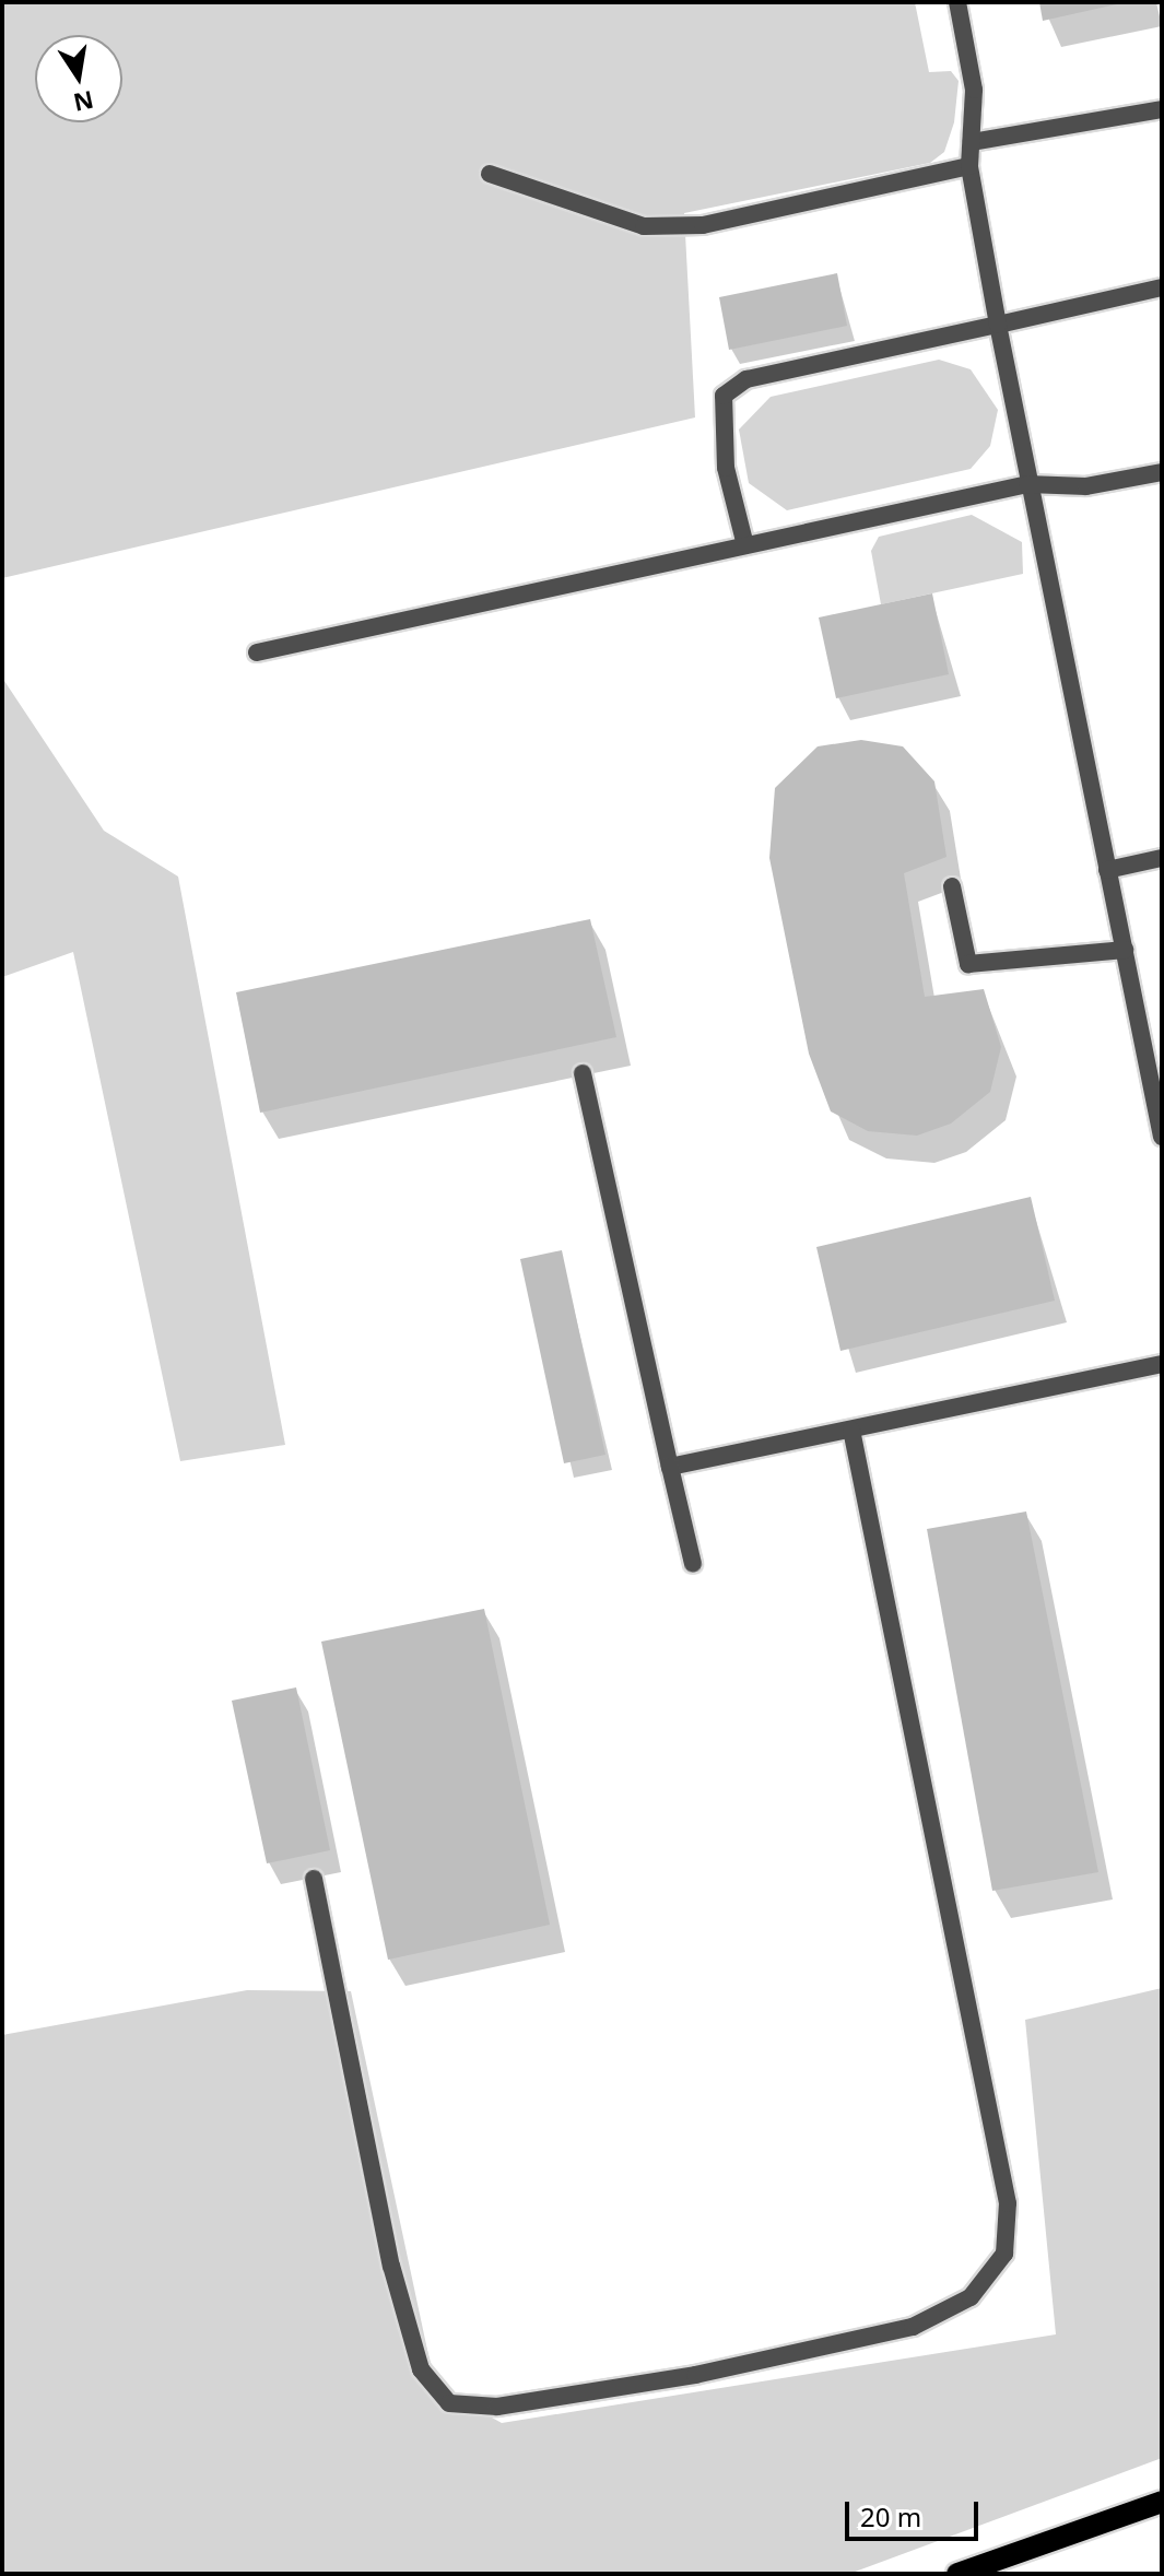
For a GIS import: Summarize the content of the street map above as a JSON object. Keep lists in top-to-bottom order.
{
  "scale_bar": "20 m",
  "north": "bottom"
}
